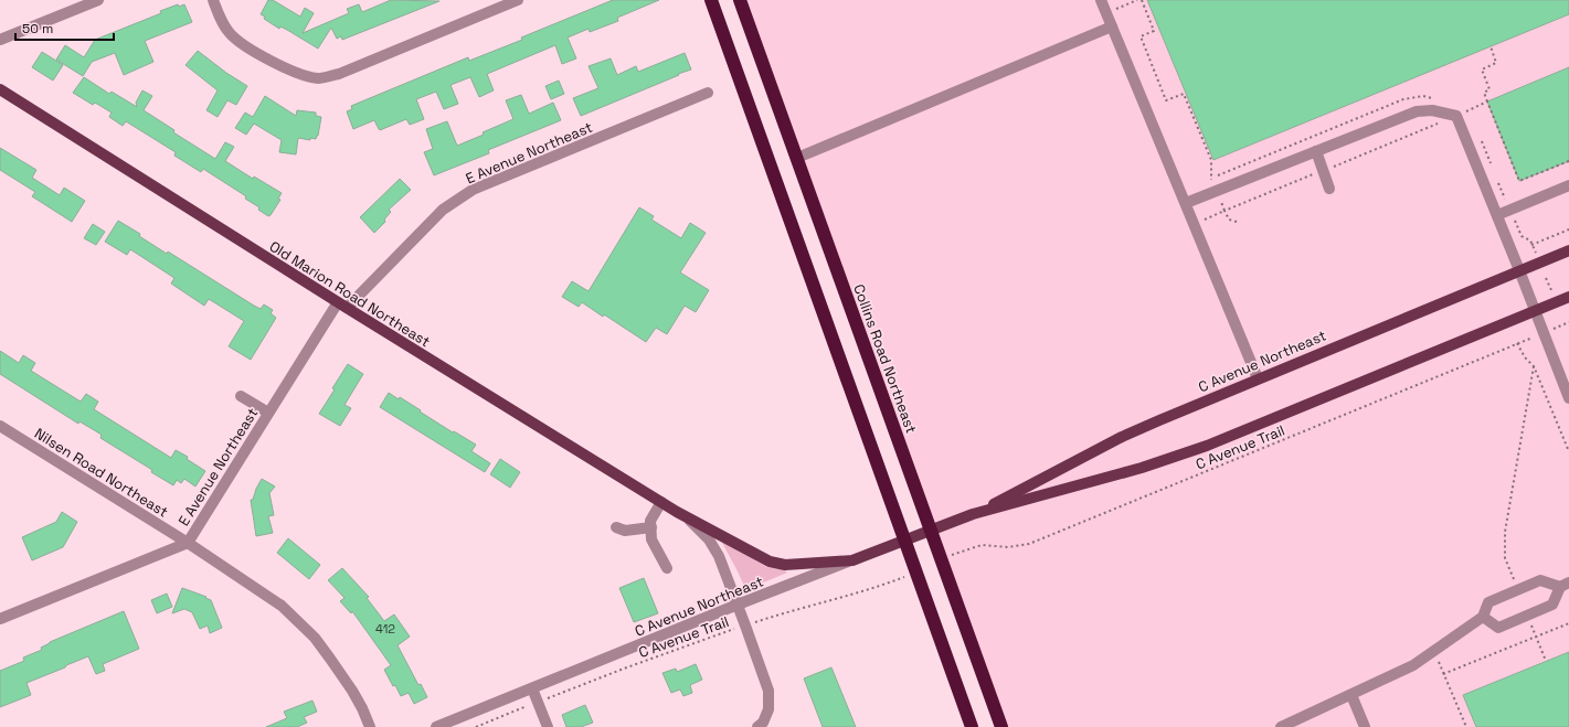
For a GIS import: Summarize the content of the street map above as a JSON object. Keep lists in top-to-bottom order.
{
  "streets": {
    "highway": ["Collins Road Northeast"],
    "main road": ["Old Marion Road Northeast", "C Avenue Northeast"],
    "street": ["E Avenue Northeast", "Nilsen Road Northeast"],
    "path": ["C Avenue Trail"]
  },
  "crossings": [
    ["E Avenue Northeast", "Old Marion Road Northeast"],
    ["E Avenue Northeast", "Nilsen Road Northeast"],
    ["Old Marion Road Northeast", "C Avenue Northeast"],
    ["Old Marion Road Northeast", "C Avenue Trail"],
    ["Collins Road Northeast", "C Avenue Northeast"]
  ],
  "house_numbers": ["412"],
  "scale_bar": "50 m"
}
